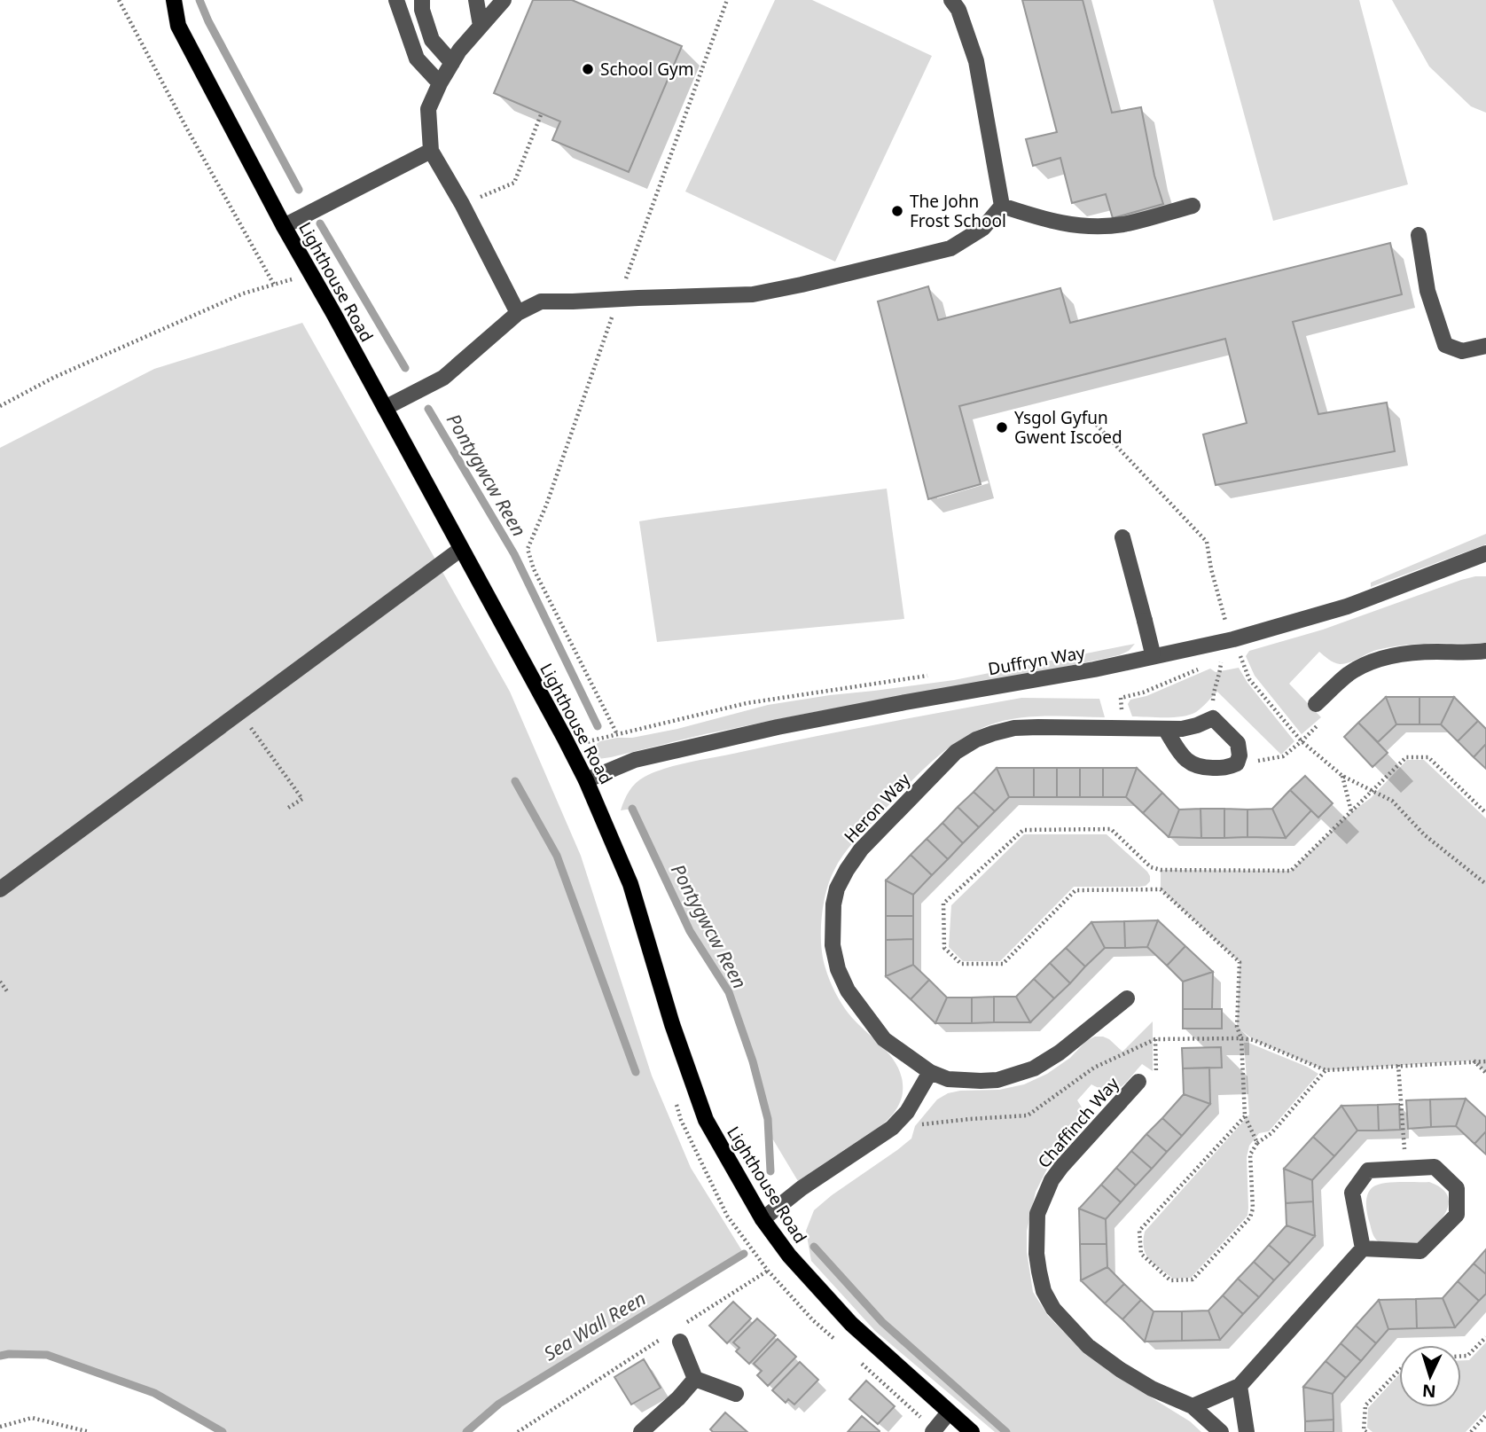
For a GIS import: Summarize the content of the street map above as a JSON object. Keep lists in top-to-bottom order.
{
  "streets": {
    "main road": ["Lighthouse Road"],
    "street": ["Duffryn Way", "Heron Way", "Chaffinch Way"]
  },
  "crossings": [
    ["Lighthouse Road", "Duffryn Way"]
  ],
  "water": ["Pontygwcw Reen", "Sea Wall Reen"],
  "places": ["School Gym", "The John Frost School", "Ysgol Gyfun Gwent Iscoed"],
  "north": "bottom"
}
